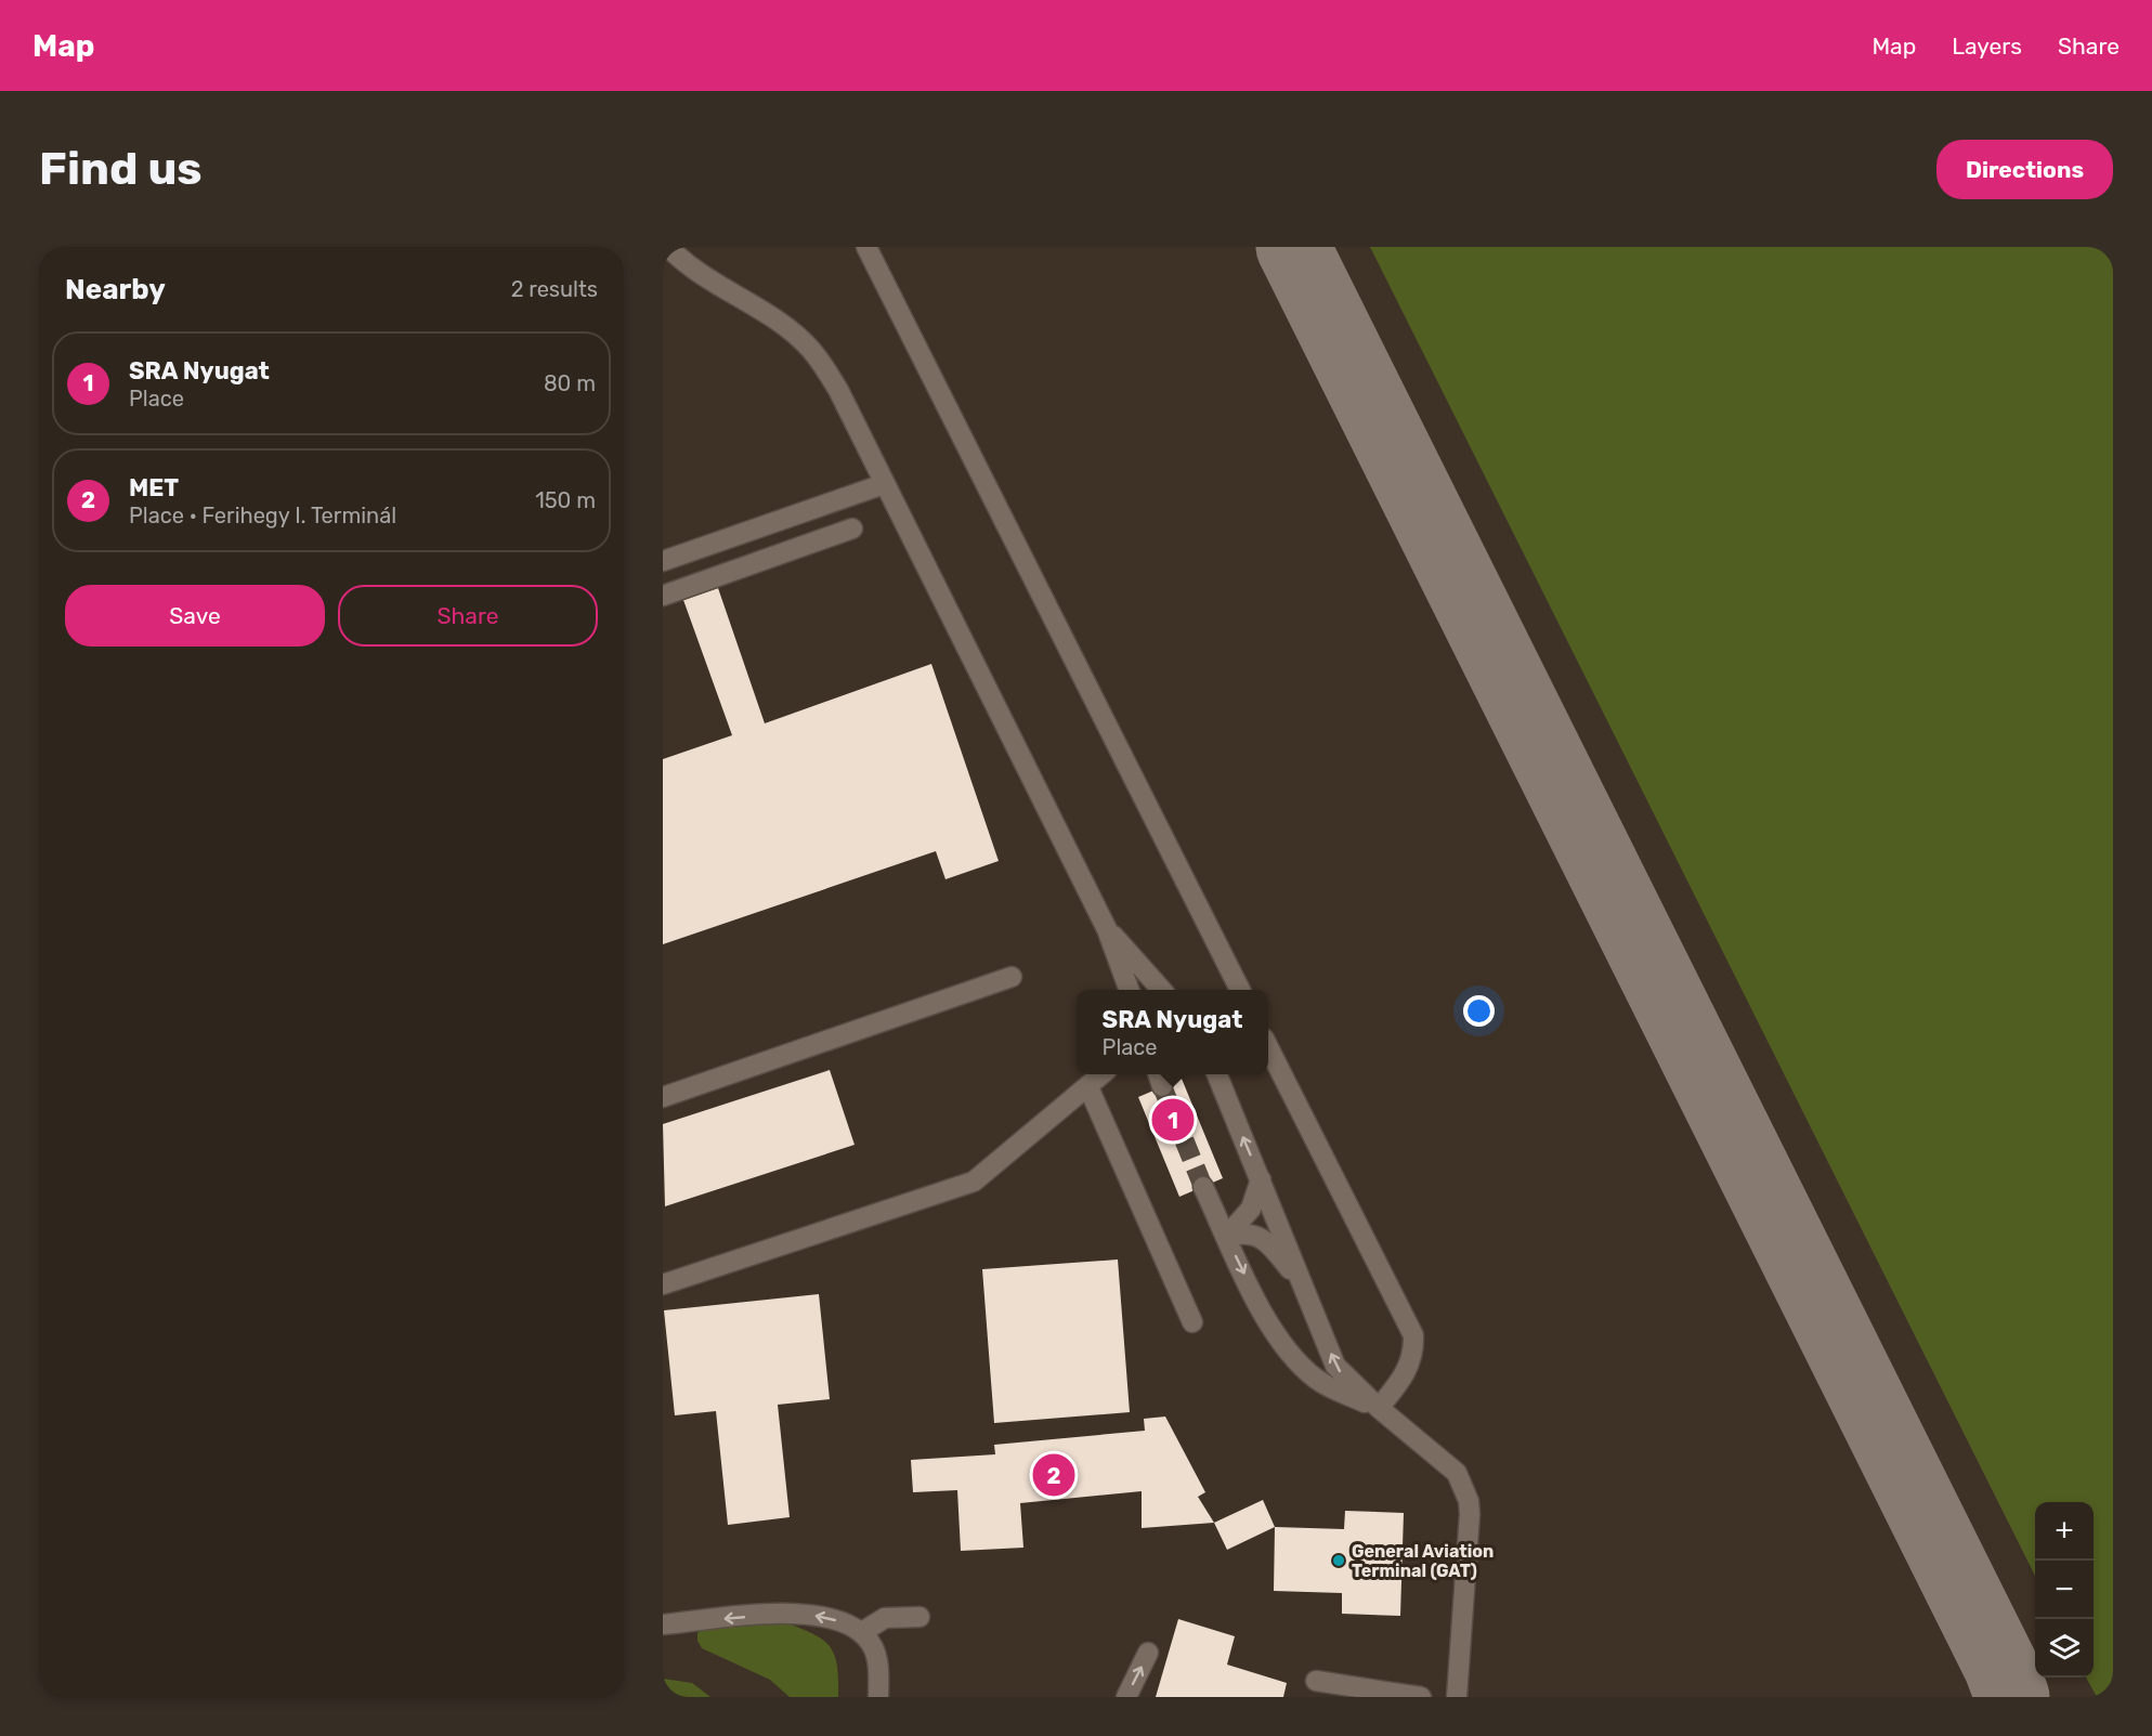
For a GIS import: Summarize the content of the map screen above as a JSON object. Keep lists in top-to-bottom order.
{
  "places": ["General Aviation Terminal (GAT)"],
  "page": {
    "header": "Map",
    "nav": ["Map", "Layers", "Share"],
    "buttons": [
      "Directions",
      ["Save", "Share"]
    ],
    "title": "Find us",
    "heading": ["Nearby", "2 results"],
    "list": [
      {
        "mark": "1",
        "name": "SRA Nyugat",
        "note": "Place",
        "value": "80 m"
      },
      {
        "mark": "2",
        "name": "MET",
        "note": "Place · Ferihegy I. Terminál",
        "value": "150 m"
      }
    ],
    "popup": ["SRA Nyugat", "Place"],
    "pins": ["1", "2"],
    "map_buttons": ["+", "−"]
  }
}
